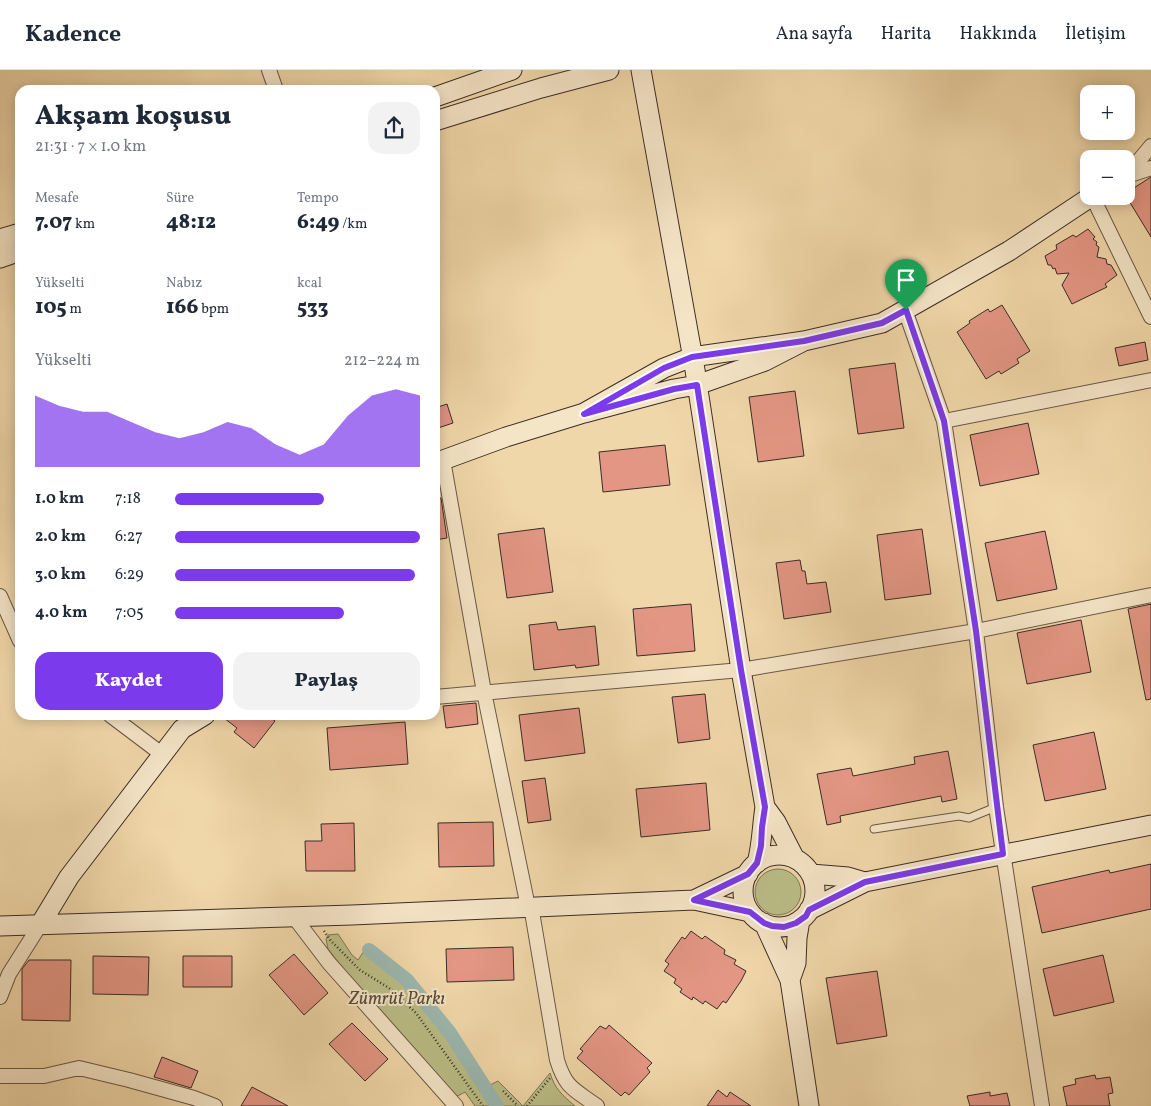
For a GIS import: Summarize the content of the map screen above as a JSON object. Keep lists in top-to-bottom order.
{
  "parks": ["Zümrüt Parkı"],
  "page": {
    "header": "Kadence",
    "nav": [
      "Ana sayfa",
      "Harita",
      "Hakkında",
      "İletişim"
    ],
    "map_buttons": ["+", "−"],
    "heading": ["Akşam koşusu", "21:31 · 7 × 1.0 km"],
    "stats": [
      ["Mesafe", "7.07 km"],
      ["Süre", "48:12"],
      ["Tempo", "6:49 /km"],
      ["Yükselti", "105 m"],
      ["Nabız", "166 bpm"],
      ["kcal", "533"]
    ],
    "chart": ["Yükselti", "212–224 m"],
    "list": [
      {
        "name": "1.0 km",
        "note": "7:18"
      },
      {
        "name": "2.0 km",
        "note": "6:27"
      },
      {
        "name": "3.0 km",
        "note": "6:29"
      },
      {
        "name": "4.0 km",
        "note": "7:05"
      }
    ],
    "buttons": ["Kaydet", "Paylaş"]
  }
}
